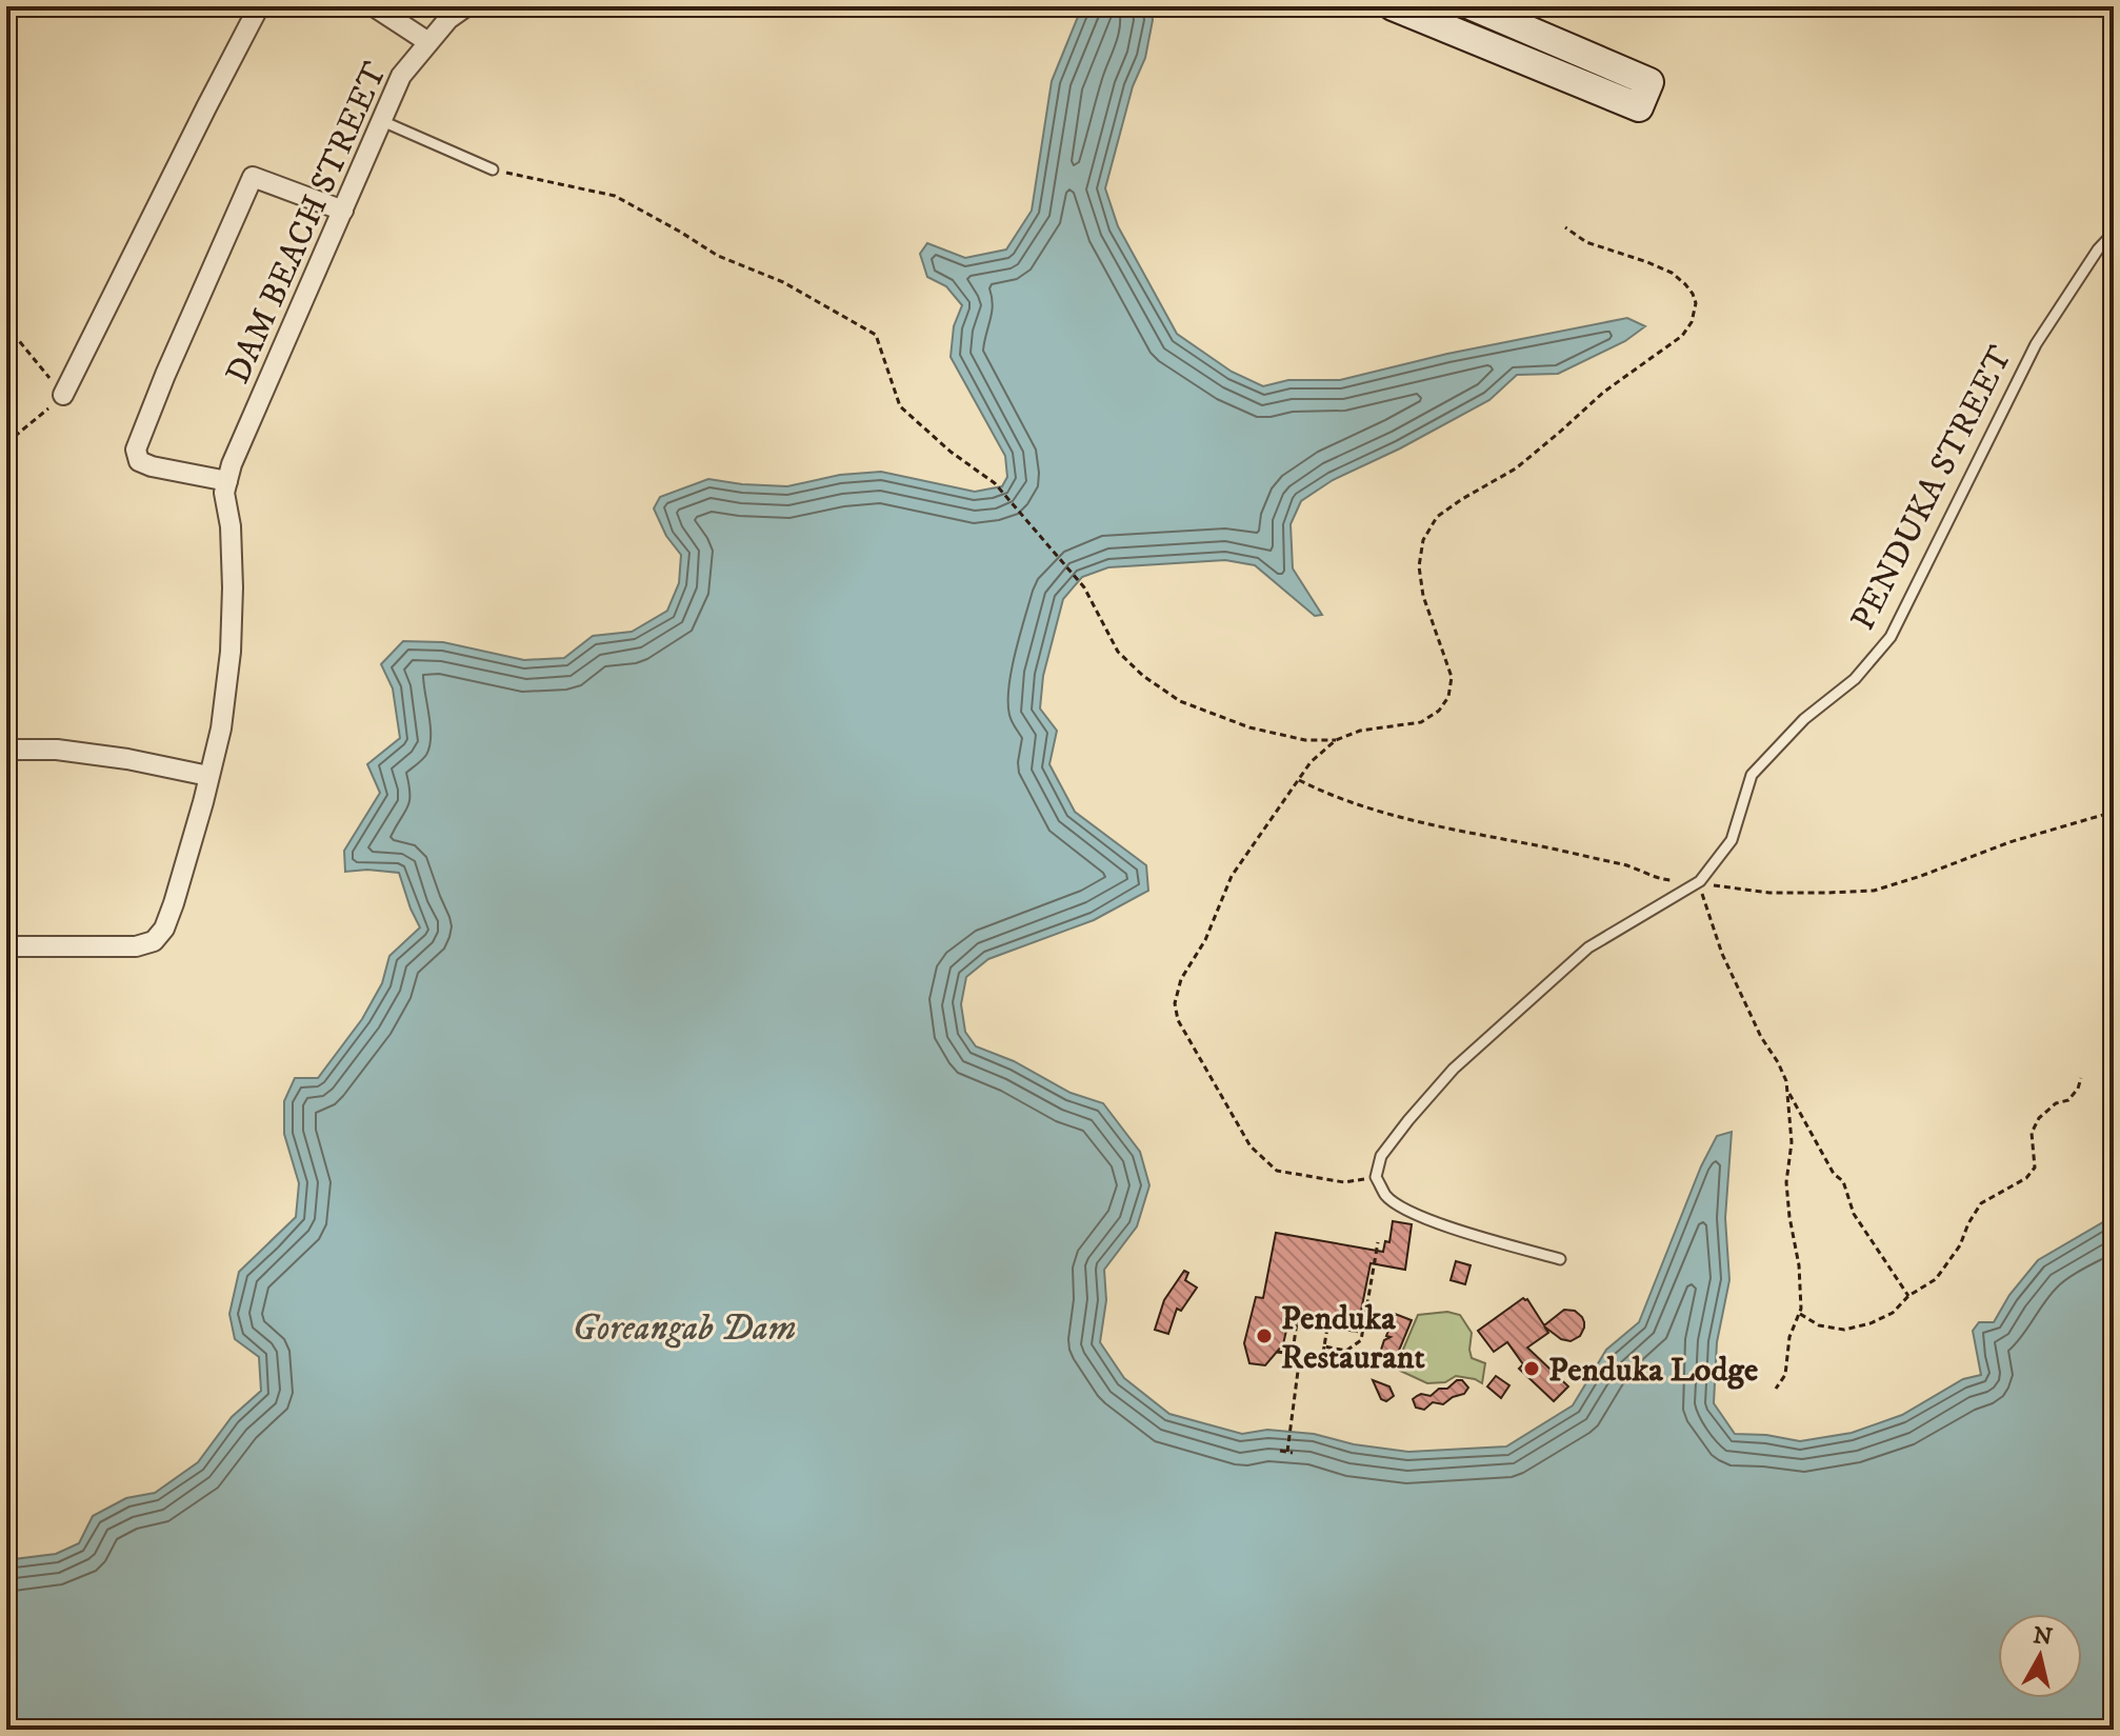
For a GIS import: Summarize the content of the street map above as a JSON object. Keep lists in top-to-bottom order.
{
  "streets": {
    "street": ["DAM BEACH STREET"],
    "lane": ["PENDUKA STREET"]
  },
  "water": ["Goreangab Dam"],
  "places": ["Penduka Restaurant", "Penduka Lodge"],
  "north": "top"
}
